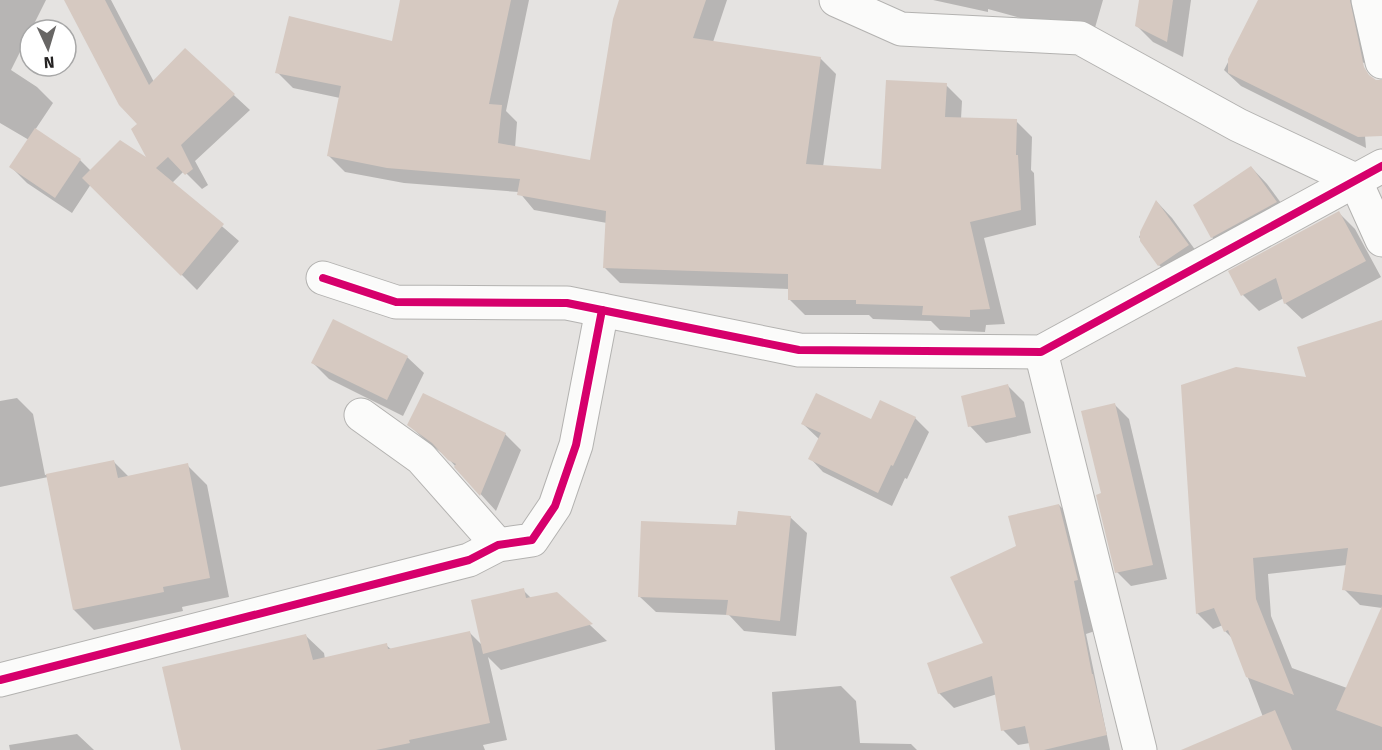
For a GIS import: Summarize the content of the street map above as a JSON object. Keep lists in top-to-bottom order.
{
  "north": "bottom"
}
